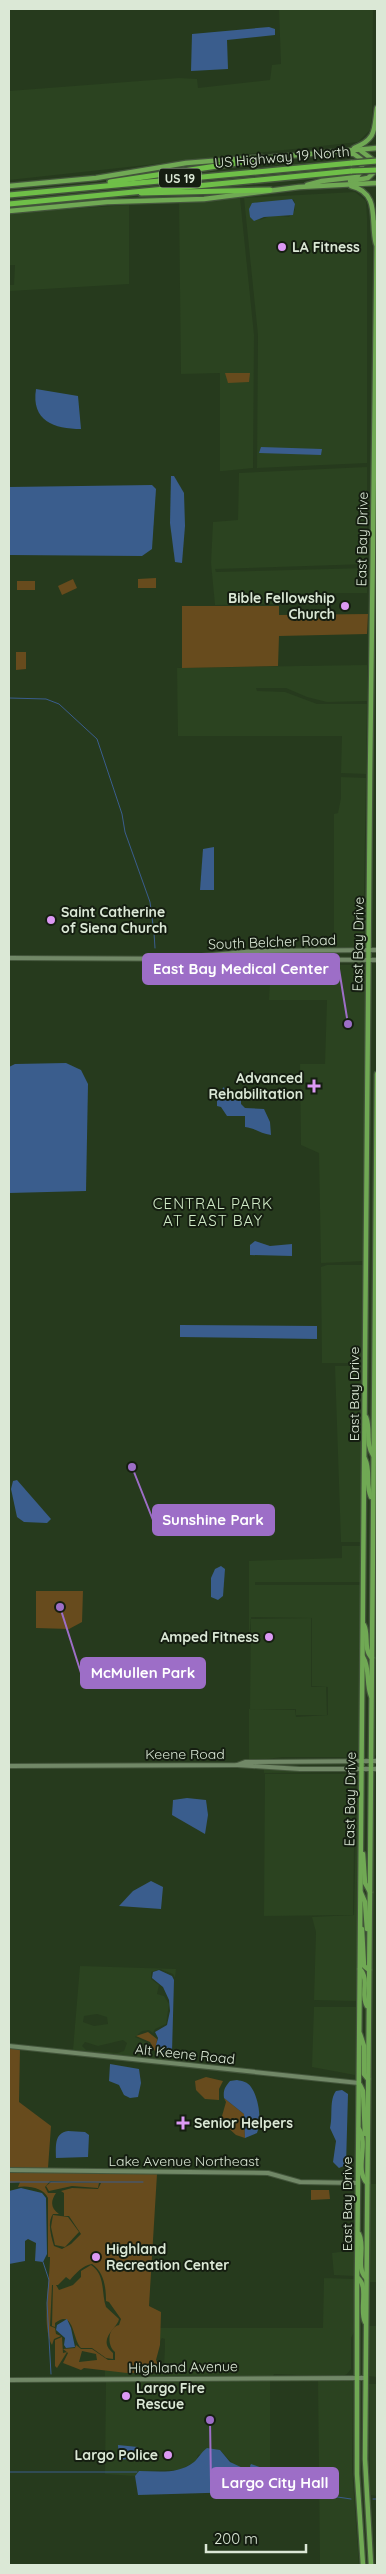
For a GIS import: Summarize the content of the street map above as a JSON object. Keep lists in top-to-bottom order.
{
  "streets": {
    "highway": ["US Highway 19 North", "US 19"],
    "main road": [
      "East Bay Drive",
      "South Belcher Road",
      "Keene Road",
      "Alt Keene Road",
      "Lake Avenue Northeast",
      "Highland Avenue"
    ]
  },
  "crossings": [
    ["East Bay Drive", "South Belcher Road"],
    ["East Bay Drive", "Keene Road"],
    ["East Bay Drive", "Alt Keene Road"],
    ["East Bay Drive", "Lake Avenue Northeast"],
    ["East Bay Drive", "Highland Avenue"]
  ],
  "districts": ["CENTRAL PARK AT EAST BAY"],
  "places": {
    "other": [
      "LA Fitness",
      "Bible Fellowship Church",
      "Saint Catherine of Siena Church",
      "East Bay Medical Center",
      "Sunshine Park",
      "McMullen Park",
      "Amped Fitness",
      "Highland Recreation Center",
      "Largo Fire Rescue",
      "Largo City Hall",
      "Largo Police"
    ],
    "health": ["Advanced Rehabilitation", "Senior Helpers"]
  },
  "scale_bar": "200 m"
}
